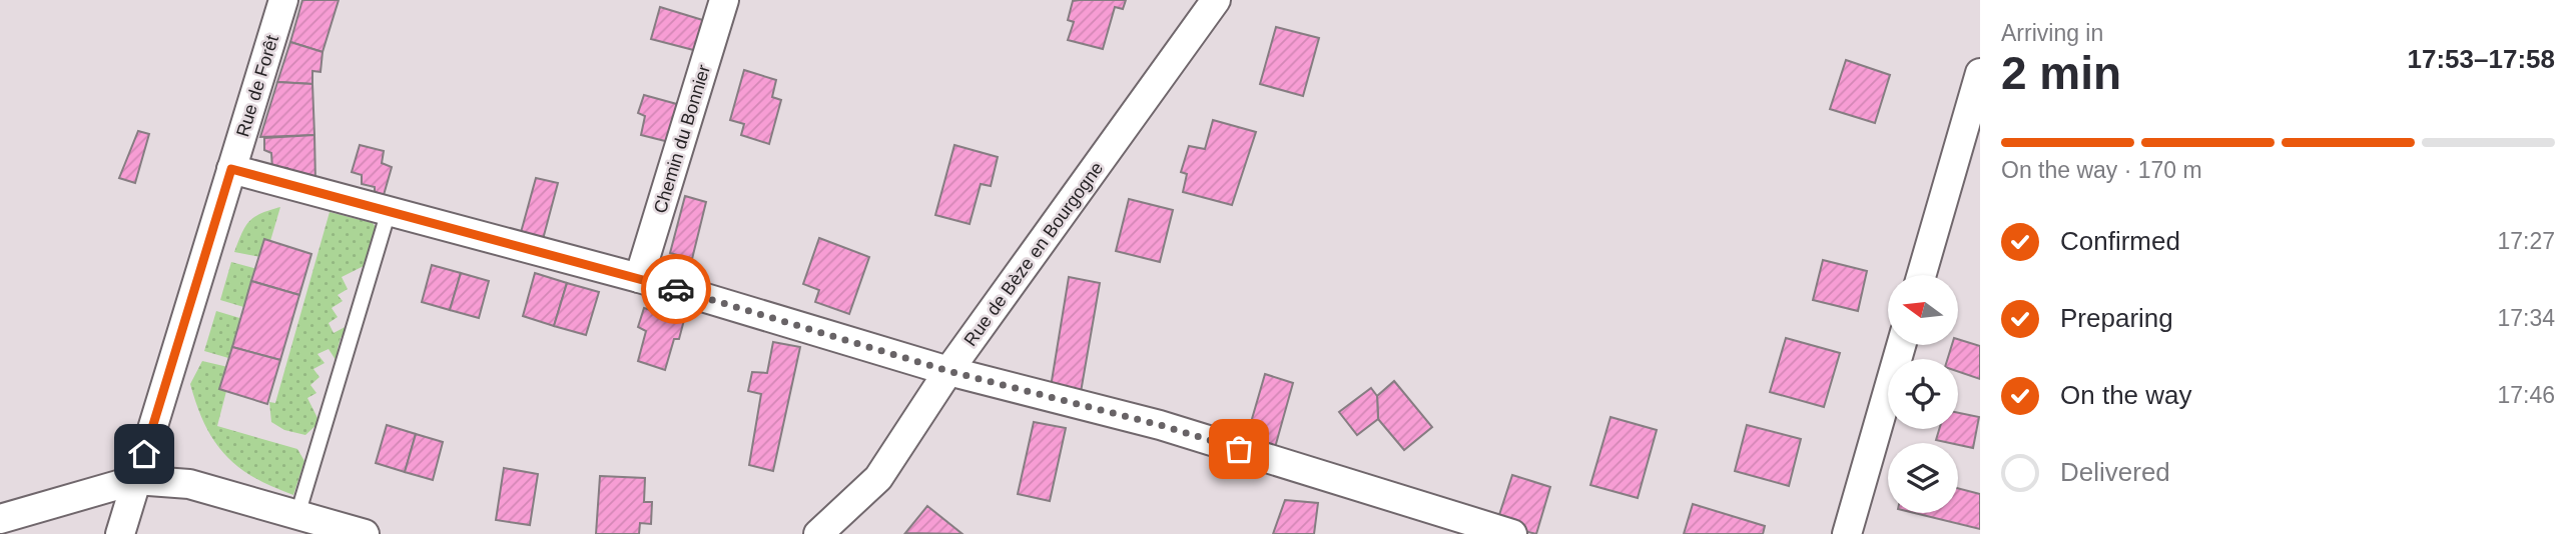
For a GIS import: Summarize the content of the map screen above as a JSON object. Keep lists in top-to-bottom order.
{
  "streets": {
    "street": ["Rue de Forêt", "Chemin du Bonnier", "Rue de Bèze en Bourgogne"]
  },
  "north": "left",
  "page": {
    "heading": ["2 min", "Arriving in", "17:53–17:58"],
    "bar": "On the way · 170 m",
    "list": [
      ["Confirmed", "17:27"],
      ["Preparing", "17:34"],
      ["On the way", "17:46"],
      "Delivered"
    ]
  }
}
